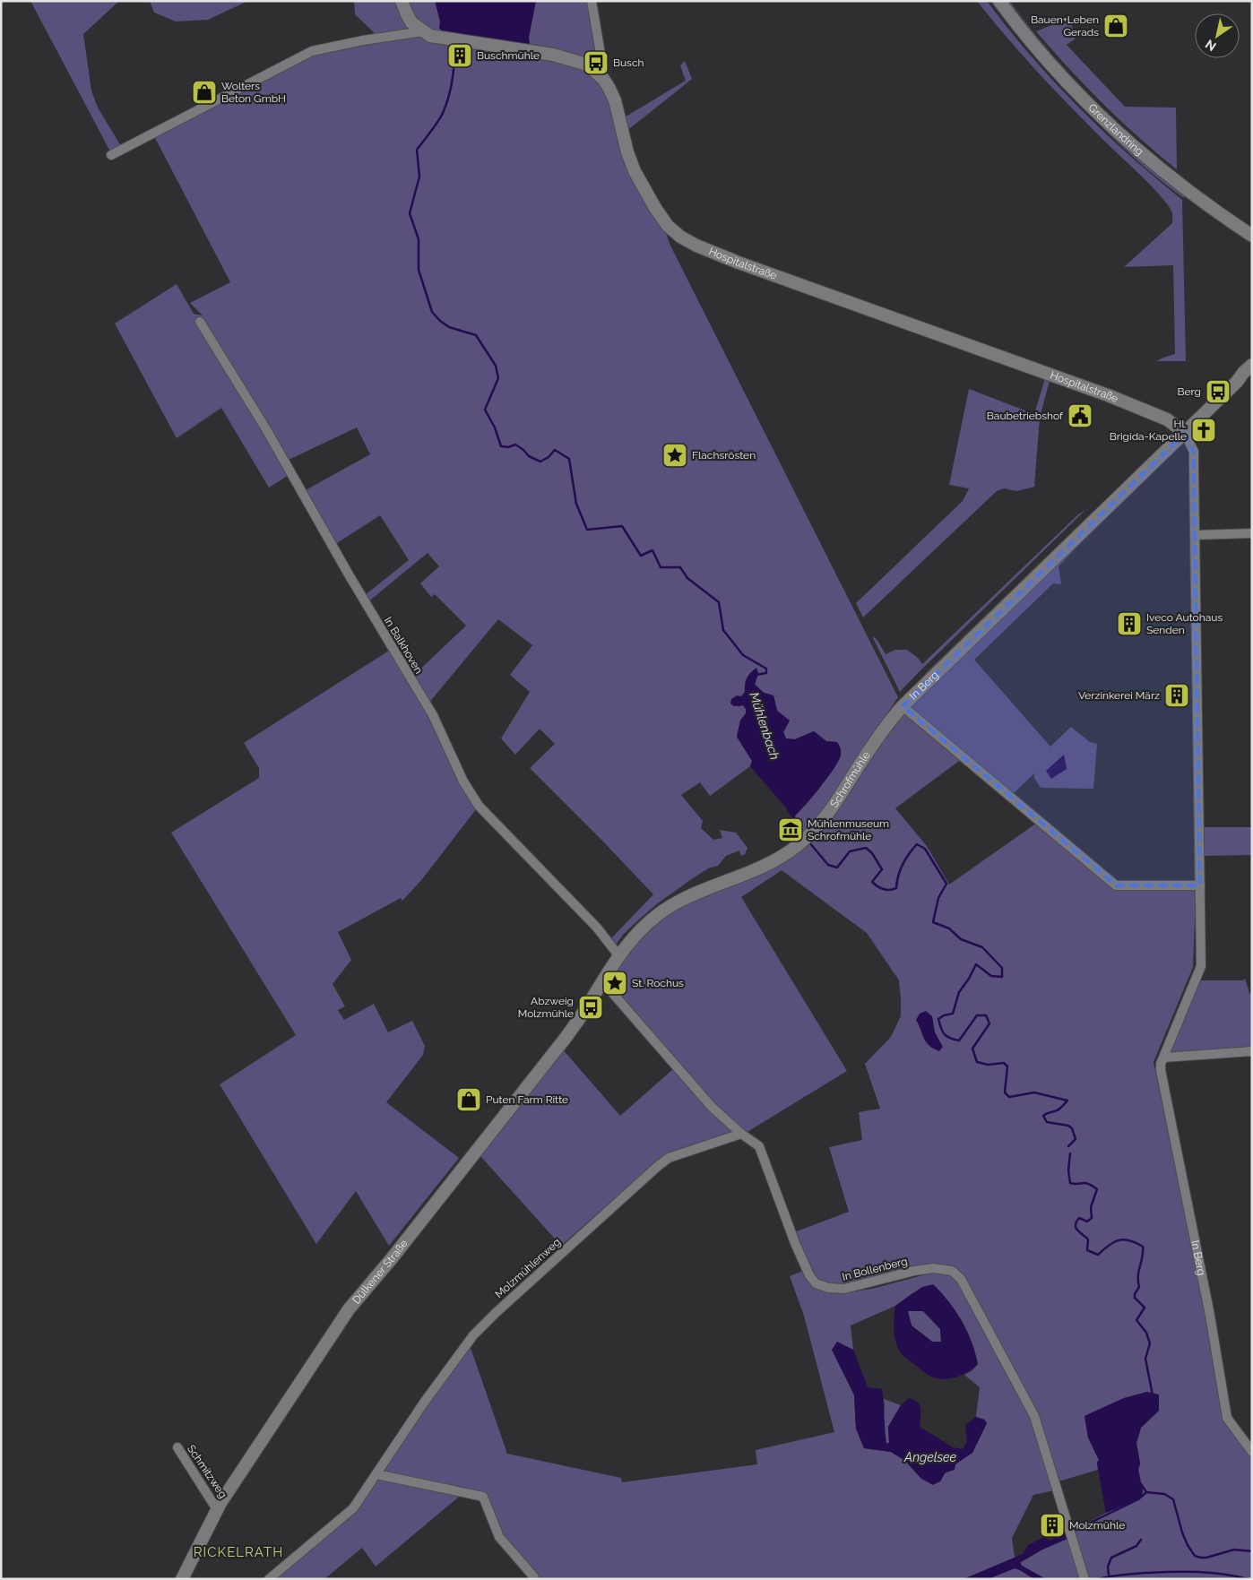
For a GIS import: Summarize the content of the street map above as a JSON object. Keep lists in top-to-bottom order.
{
  "streets": {
    "main road": [
      "Grenzlandring",
      "Hospitalstraße",
      "In Berg",
      "Schrofmühle",
      "Dülkener Straße"
    ],
    "street": [
      "In Balkhoven",
      "Molzmühlenweg",
      "In Bollenberg",
      "Schmitzweg"
    ]
  },
  "crossings": [
    ["Hospitalstraße", "In Berg"],
    ["In Balkhoven", "Schrofmühle"],
    ["In Balkhoven", "Dülkener Straße"],
    ["In Berg", "Schrofmühle"],
    ["Schrofmühle", "Dülkener Straße"],
    ["Molzmühlenweg", "In Bollenberg"],
    ["In Bollenberg", "Dülkener Straße"],
    ["Dülkener Straße", "Schmitzweg"]
  ],
  "districts": ["RICKELRATH"],
  "water": ["Mühlenbach", "Angelsee"],
  "places": {
    "shop": ["Bauen+Leben Gerads", "Wolters Beton GmbH", "Puten Farm Ritte"],
    "building": [
      "Buschmühle",
      "Iveco Autohaus Senden",
      "Verzinkerei März",
      "Molzmühle"
    ],
    "bus stop": ["Busch", "Berg", "Abzweig Molzmühle"],
    "public building": ["Baubetriebshof"],
    "church": ["Hl. Brigida-Kapelle"],
    "place": ["Flachsrösten", "St. Rochus"],
    "museum": ["Mühlenmuseum Schrofmühle"]
  },
  "north": "bottom left"
}
